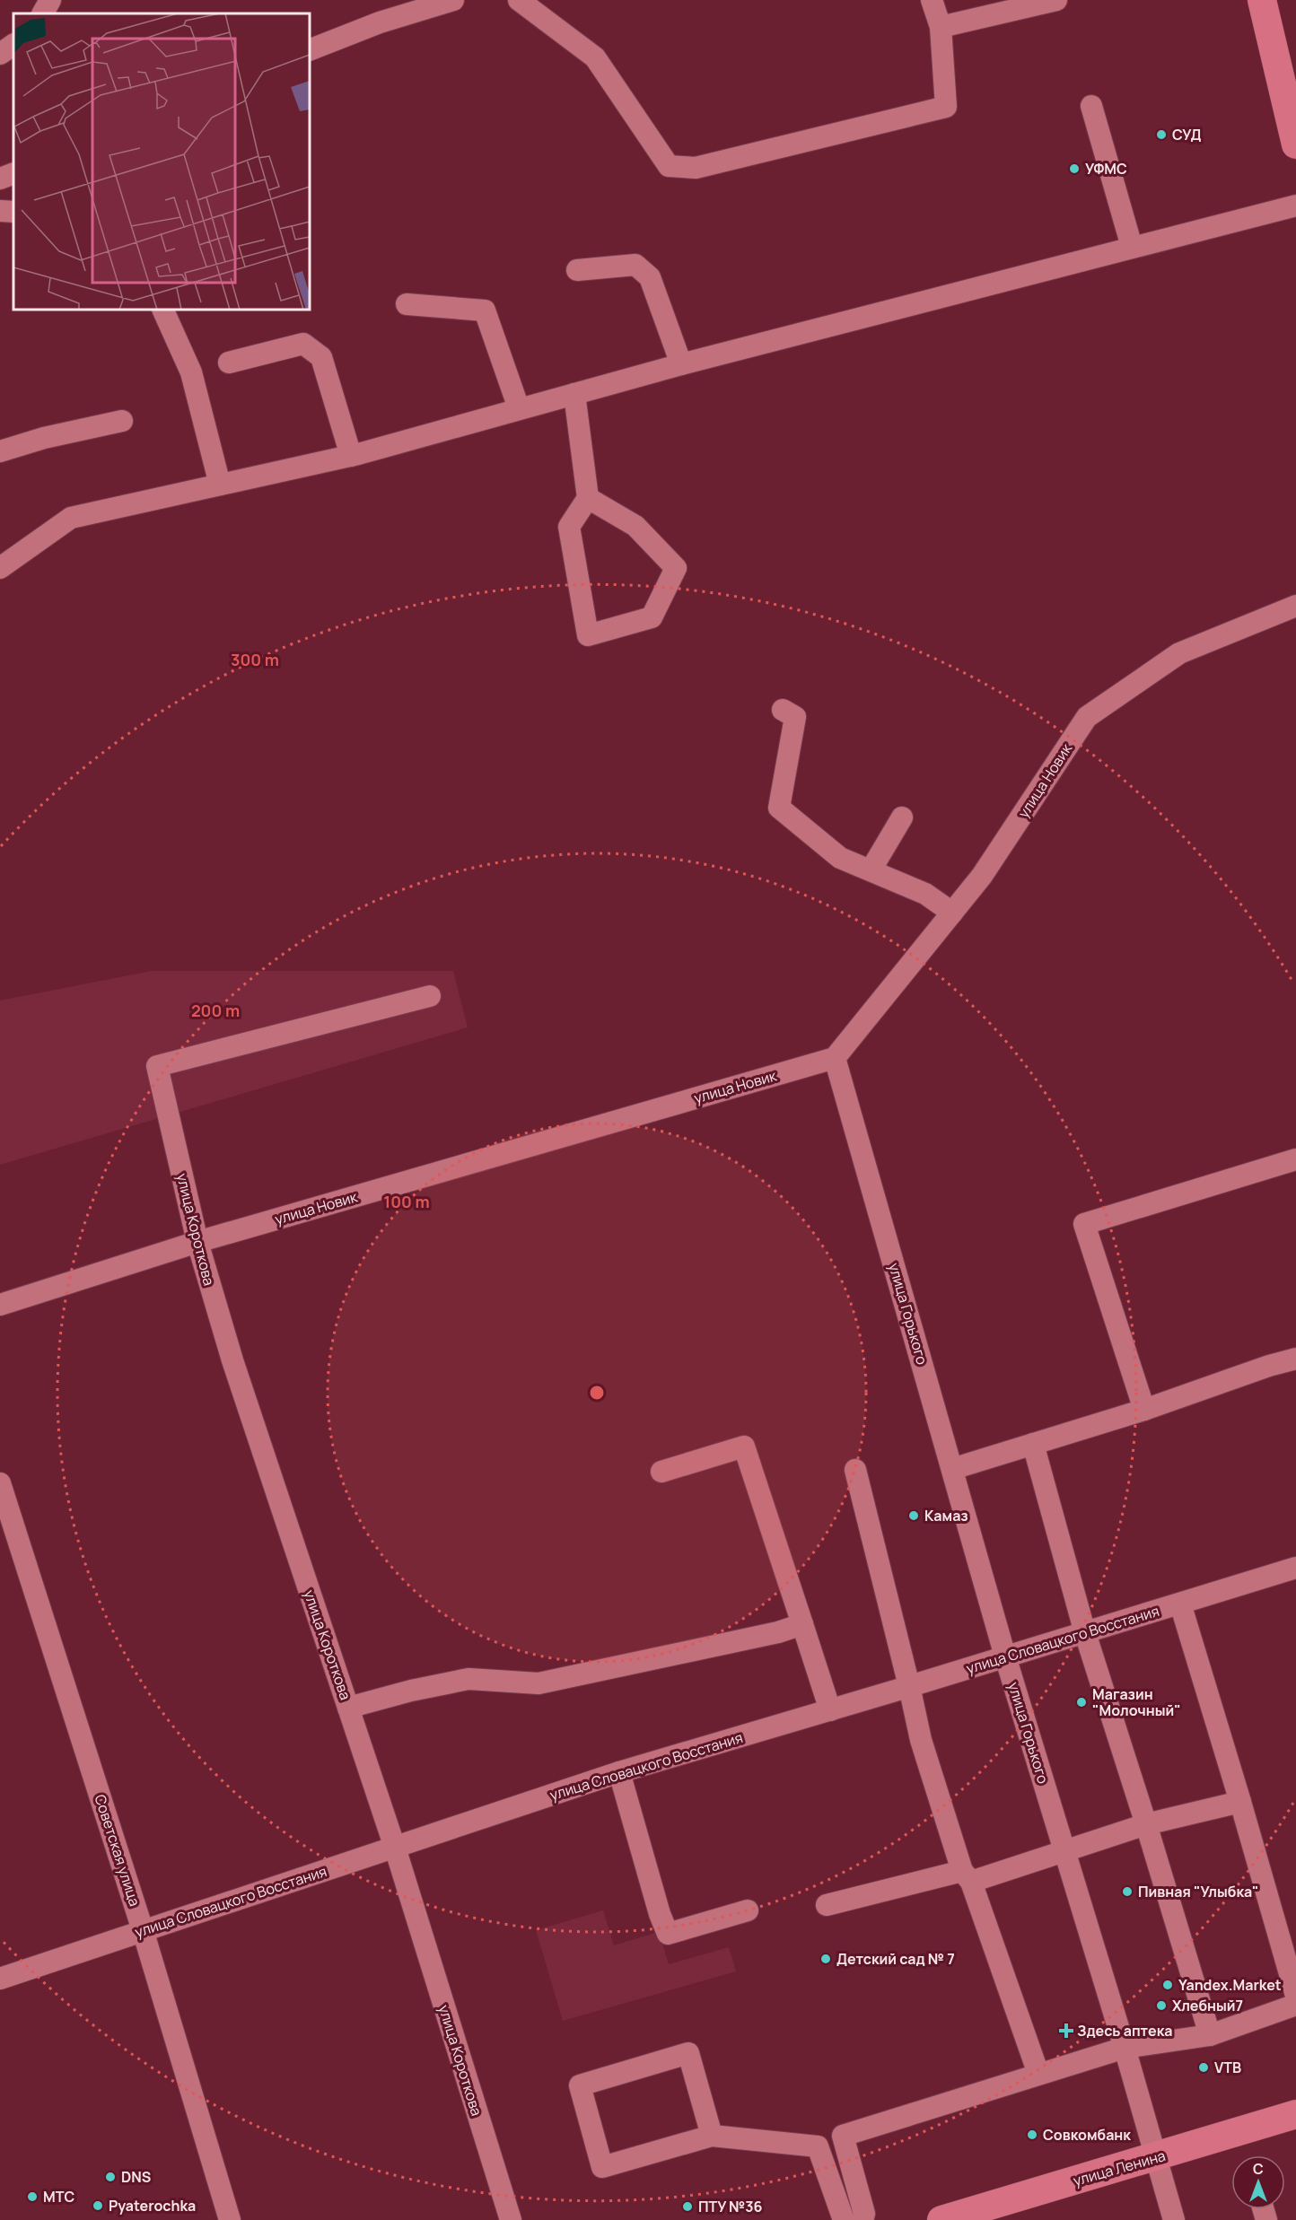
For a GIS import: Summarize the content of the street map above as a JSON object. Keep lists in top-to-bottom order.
{
  "streets": {
    "main road": ["улица Ленина"],
    "street": [
      "улица Новик",
      "улица Короткова",
      "улица Горького",
      "улица Словацкого Восстания",
      "Советская улица"
    ]
  },
  "crossings": [
    ["улица Новик", "улица Короткова"],
    ["улица Новик", "улица Горького"],
    ["улица Короткова", "улица Словацкого Восстания"],
    ["улица Горького", "улица Словацкого Восстания"],
    ["улица Горького", "улица Ленина"],
    ["улица Словацкого Восстания", "Советская улица"]
  ],
  "places": {
    "other": [
      "СУД",
      "УФМС",
      "Камаз",
      "Магазин \"Молочный\"",
      "Пивная \"Улыбка\"",
      "Детский сад № 7",
      "Yandex.Market",
      "Хлебный7",
      "VTB",
      "Совкомбанк",
      "DNS",
      "МТС",
      "Pyaterochka",
      "ПТУ №36"
    ],
    "health": ["Здесь аптека"]
  },
  "north": "top",
  "rings": ["300 m", "200 m", "100 m"]
}
